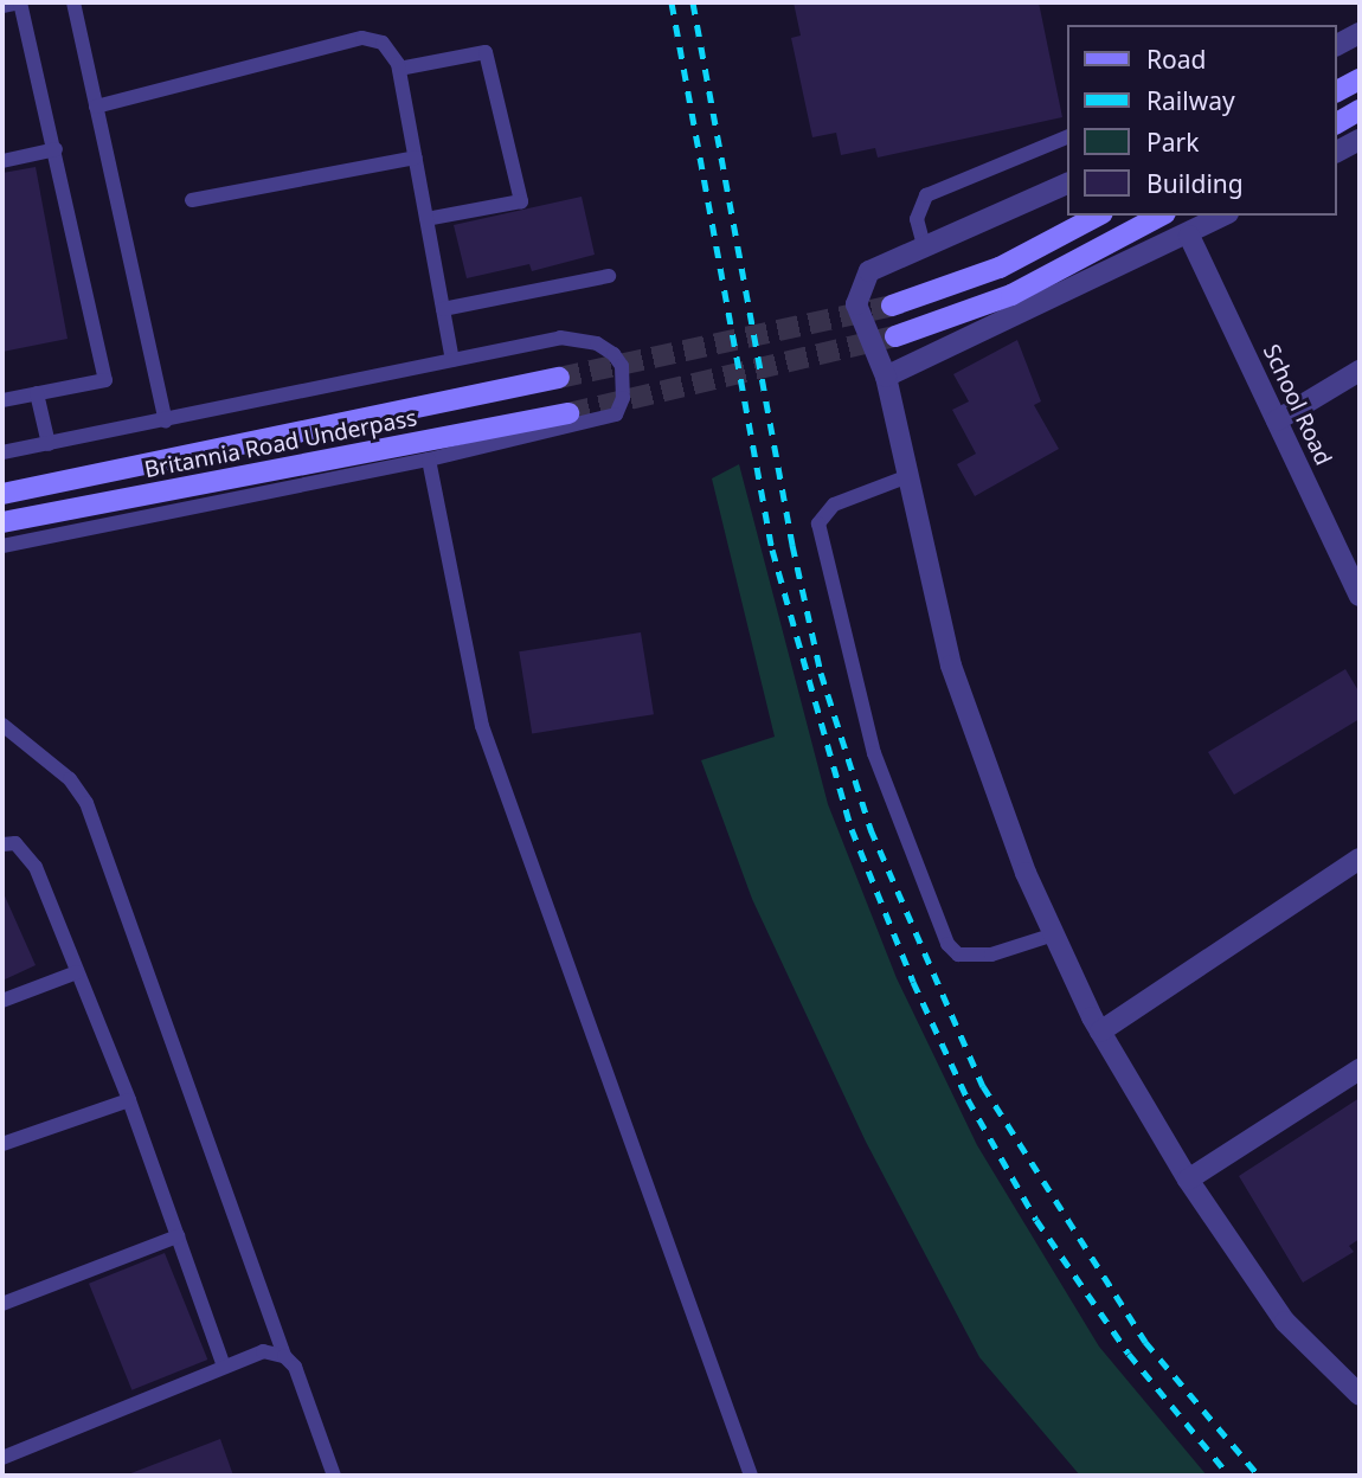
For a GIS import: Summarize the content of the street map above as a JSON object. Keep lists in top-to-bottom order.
{
  "streets": {
    "main road": ["Britannia Road Underpass"],
    "street": ["School Road"]
  },
  "legend": [
    "Road",
    "Railway",
    "Park",
    "Building"
  ]
}
